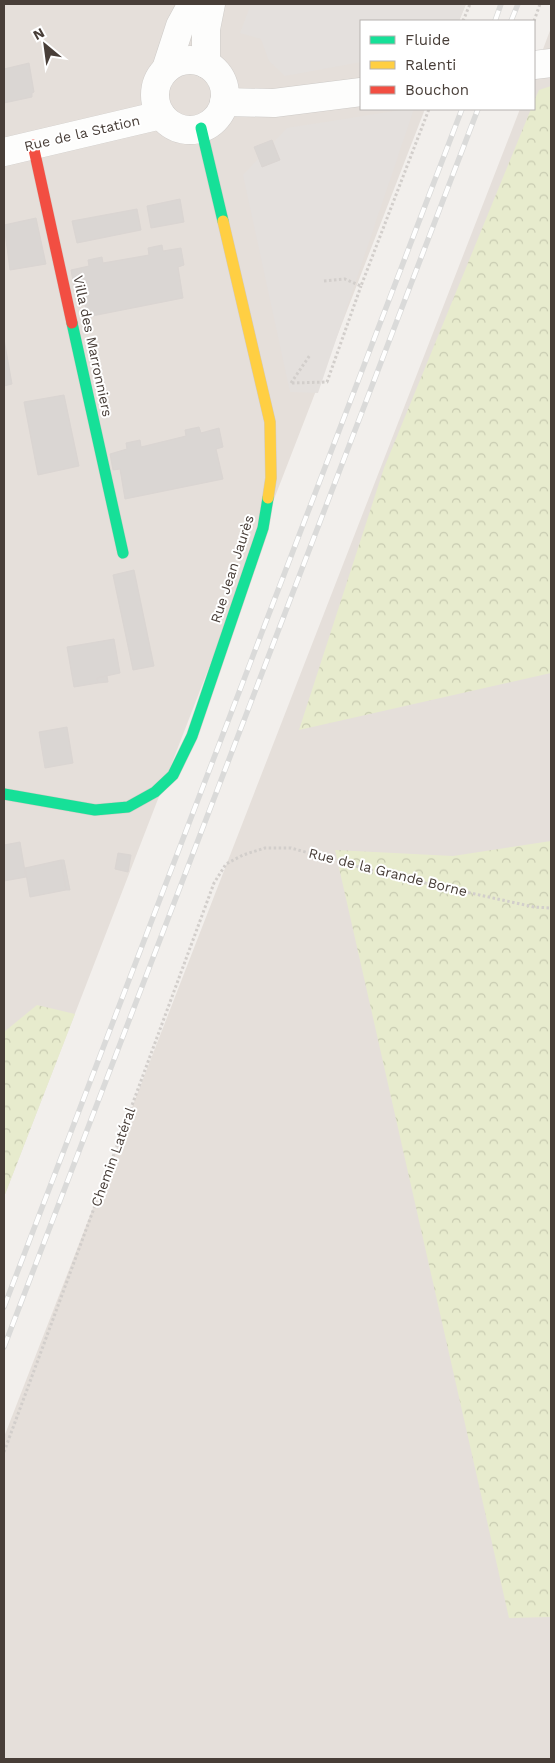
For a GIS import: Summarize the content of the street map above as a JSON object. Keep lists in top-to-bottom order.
{
  "streets": {
    "street": ["Rue de la Station", "Villa des Marronniers", "Rue Jean Jaurès"],
    "path": ["Rue de la Grande Borne", "Chemin Latéral"]
  },
  "crossings": [
    ["Rue de la Station", "Villa des Marronniers"],
    ["Rue de la Station", "Rue Jean Jaurès"],
    ["Rue de la Grande Borne", "Chemin Latéral"]
  ],
  "legend": ["Fluide", "Ralenti", "Bouchon"],
  "north": "top left"
}
